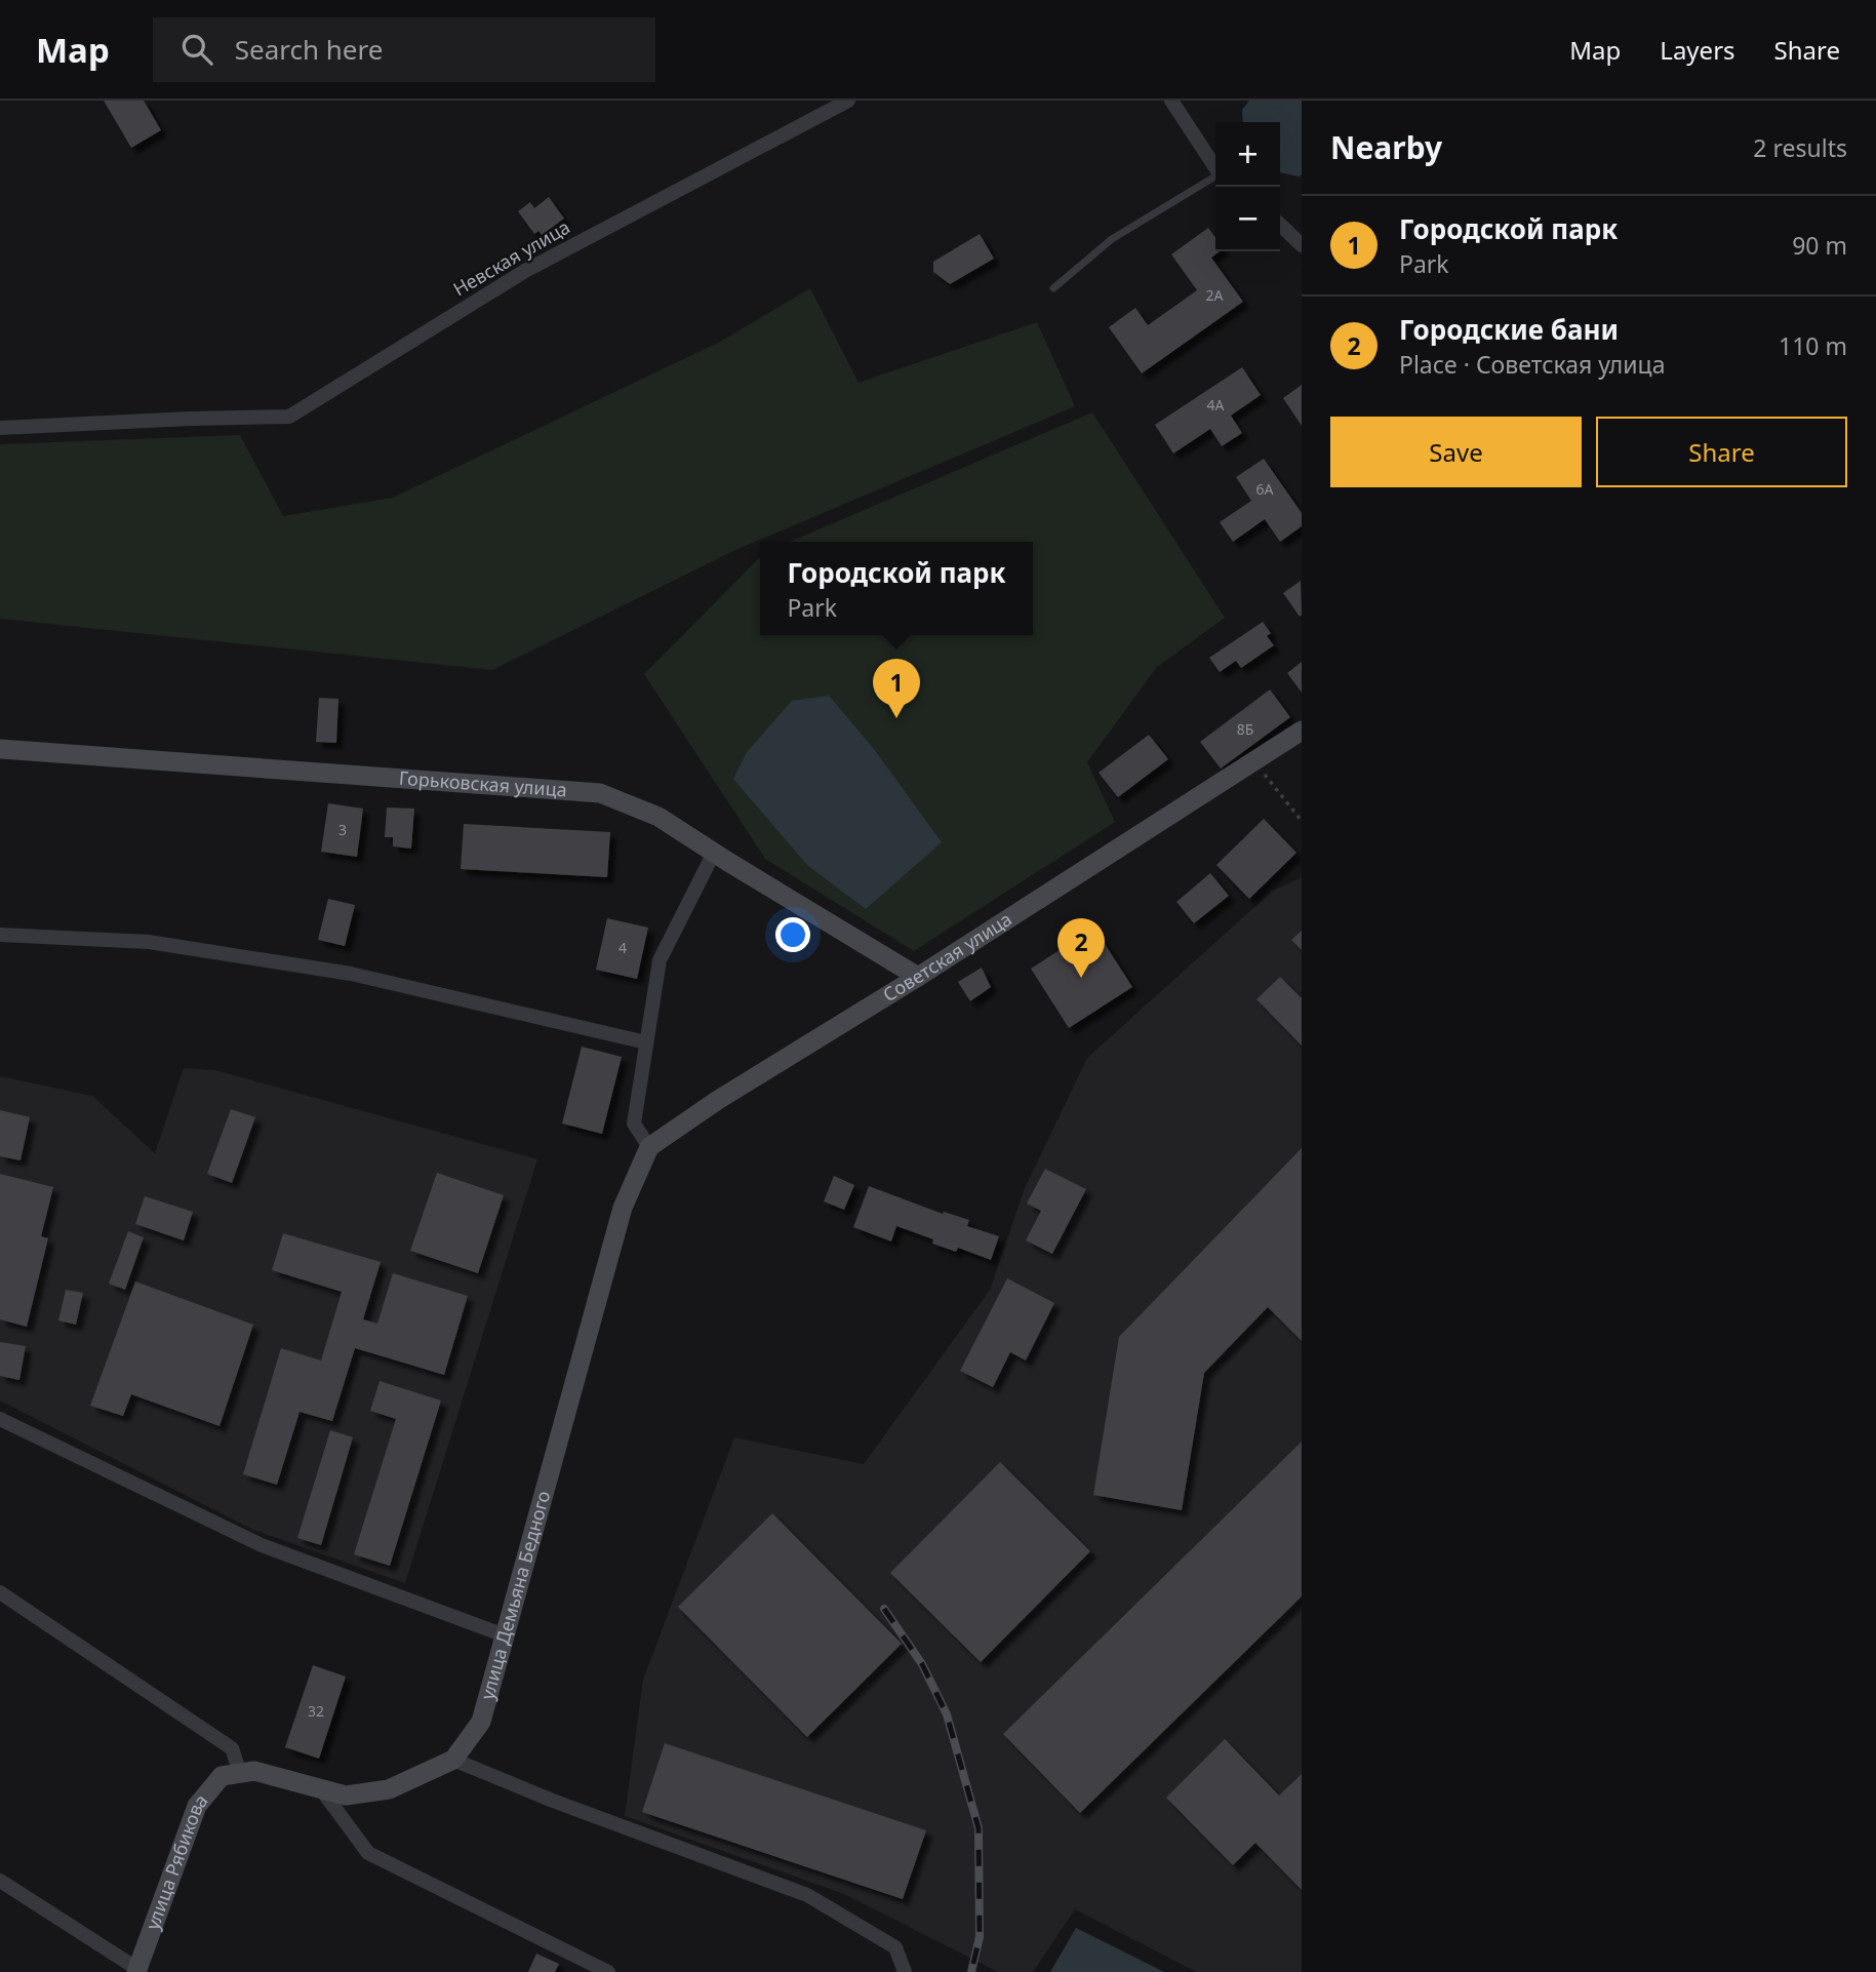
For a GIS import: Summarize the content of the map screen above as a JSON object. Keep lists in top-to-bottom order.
{
  "streets": {
    "main road": [
      "Горьковская улица",
      "Советская улица",
      "улица Демьяна Бедного",
      "улица Рябикова"
    ],
    "street": ["Невская улица"]
  },
  "crossings": [
    ["Горьковская улица", "Советская улица"],
    ["Советская улица", "улица Демьяна Бедного"],
    ["улица Демьяна Бедного", "улица Рябикова"]
  ],
  "house_numbers": [
    "2А",
    "4А",
    "6А",
    "8Б",
    "3",
    "4",
    "32"
  ],
  "page": {
    "header": "Map",
    "search": "Search here",
    "nav": ["Map", "Layers", "Share"],
    "heading": ["Nearby", "2 results"],
    "map_buttons": ["+", "−"],
    "list": [
      {
        "mark": "1",
        "name": "Городской парк",
        "note": "Park",
        "value": "90 m"
      },
      {
        "mark": "2",
        "name": "Городские бани",
        "note": "Place · Советская улица",
        "value": "110 m"
      }
    ],
    "buttons": ["Save", "Share"],
    "popup": ["Городской парк", "Park"],
    "pins": ["1", "2"]
  }
}
